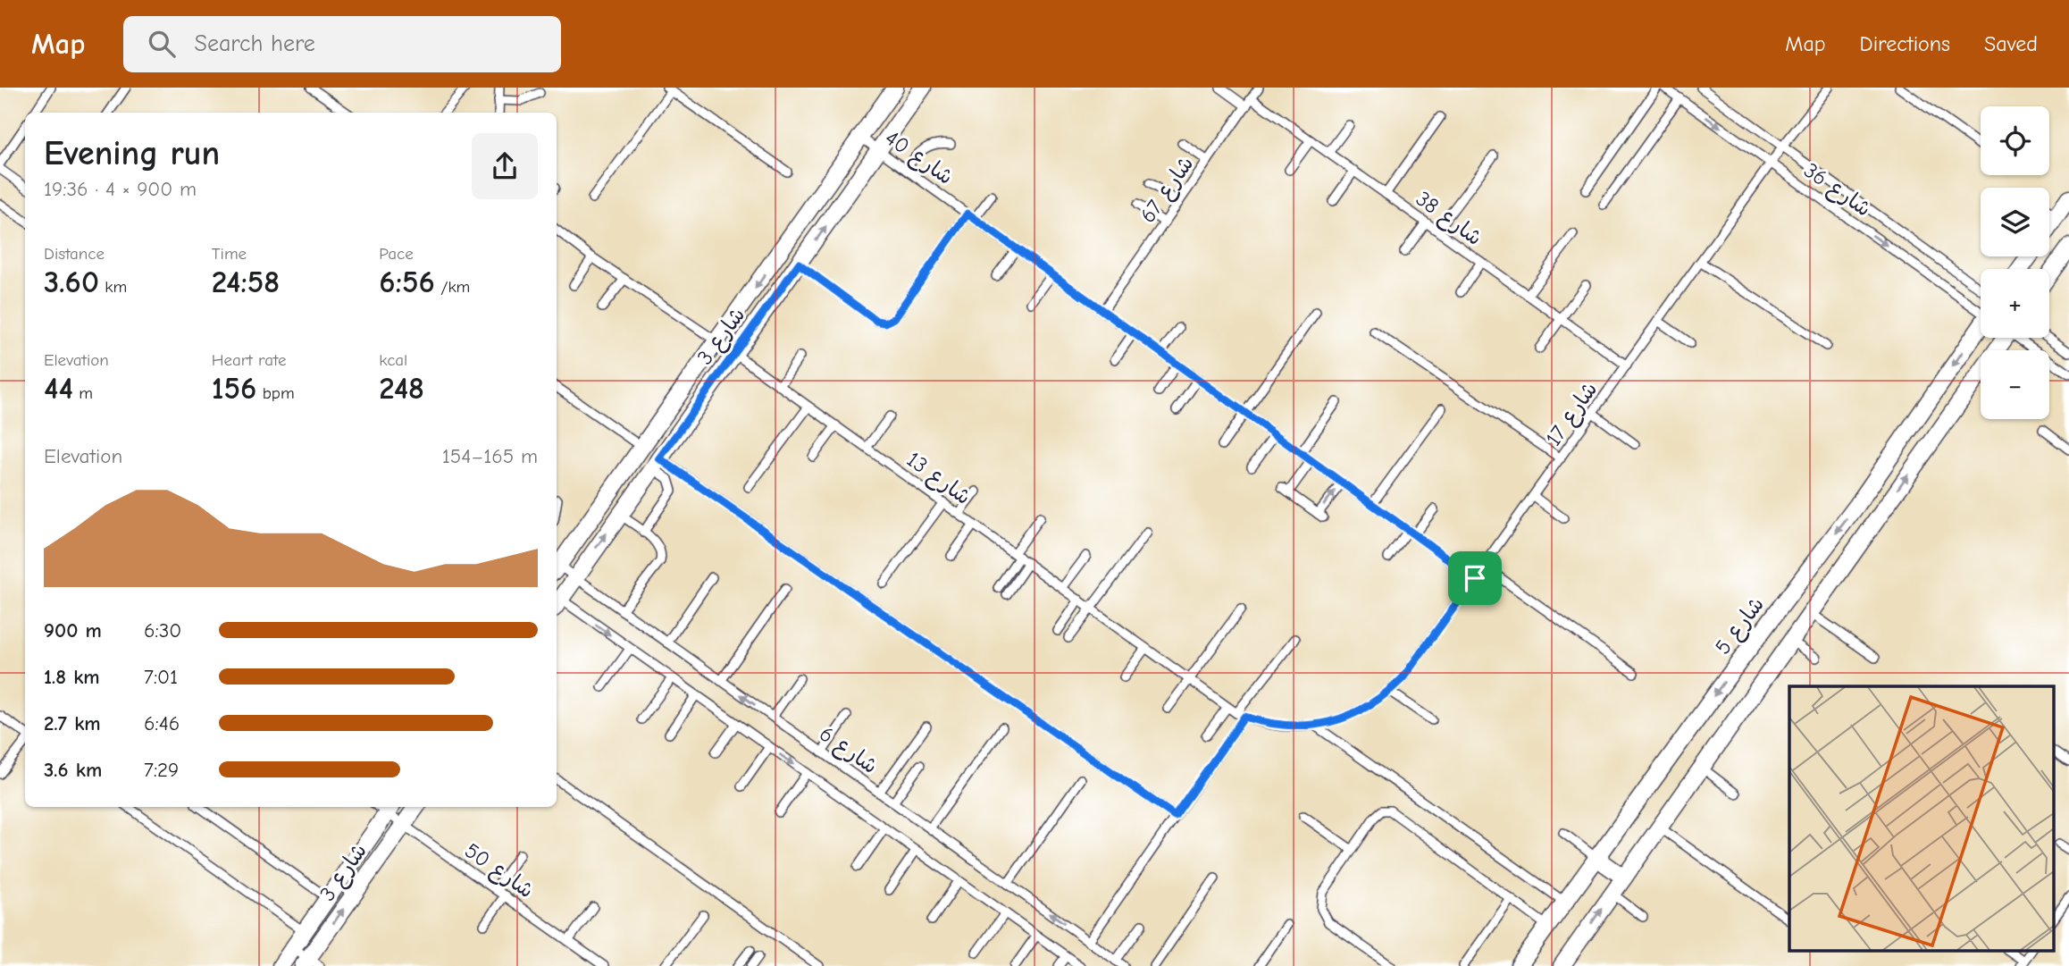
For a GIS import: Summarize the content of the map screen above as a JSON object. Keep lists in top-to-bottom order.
{
  "streets": {
    "street": ["شارع 3", "شارع 5"],
    "lane": [
      "شارع 40",
      "شارع 67",
      "شارع 36",
      "شارع 38",
      "شارع 17",
      "شارع 13",
      "شارع 6",
      "شارع 50"
    ]
  },
  "crossings": [
    ["شارع 40", "شارع 67"],
    ["شارع 40", "شارع 3"],
    ["شارع 40", "شارع 17"],
    ["شارع 67", "شارع 38"],
    ["شارع 36", "شارع 17"],
    ["شارع 38", "شارع 17"],
    ["شارع 3", "شارع 13"],
    ["شارع 3", "شارع 6"],
    ["شارع 3", "شارع 50"],
    ["شارع 17", "شارع 13"]
  ],
  "page": {
    "header": "Map",
    "search": "Search here",
    "nav": ["Map", "Directions", "Saved"],
    "map_buttons": ["+", "−"],
    "heading": ["Evening run", "19:36 · 4 × 900 m"],
    "stats": [
      ["Distance", "3.60 km"],
      ["Time", "24:58"],
      ["Pace", "6:56 /km"],
      ["Elevation", "44 m"],
      ["Heart rate", "156 bpm"],
      ["kcal", "248"]
    ],
    "chart": ["Elevation", "154–165 m"],
    "list": [
      {
        "name": "900 m",
        "note": "6:30"
      },
      {
        "name": "1.8 km",
        "note": "7:01"
      },
      {
        "name": "2.7 km",
        "note": "6:46"
      },
      {
        "name": "3.6 km",
        "note": "7:29"
      }
    ]
  }
}
